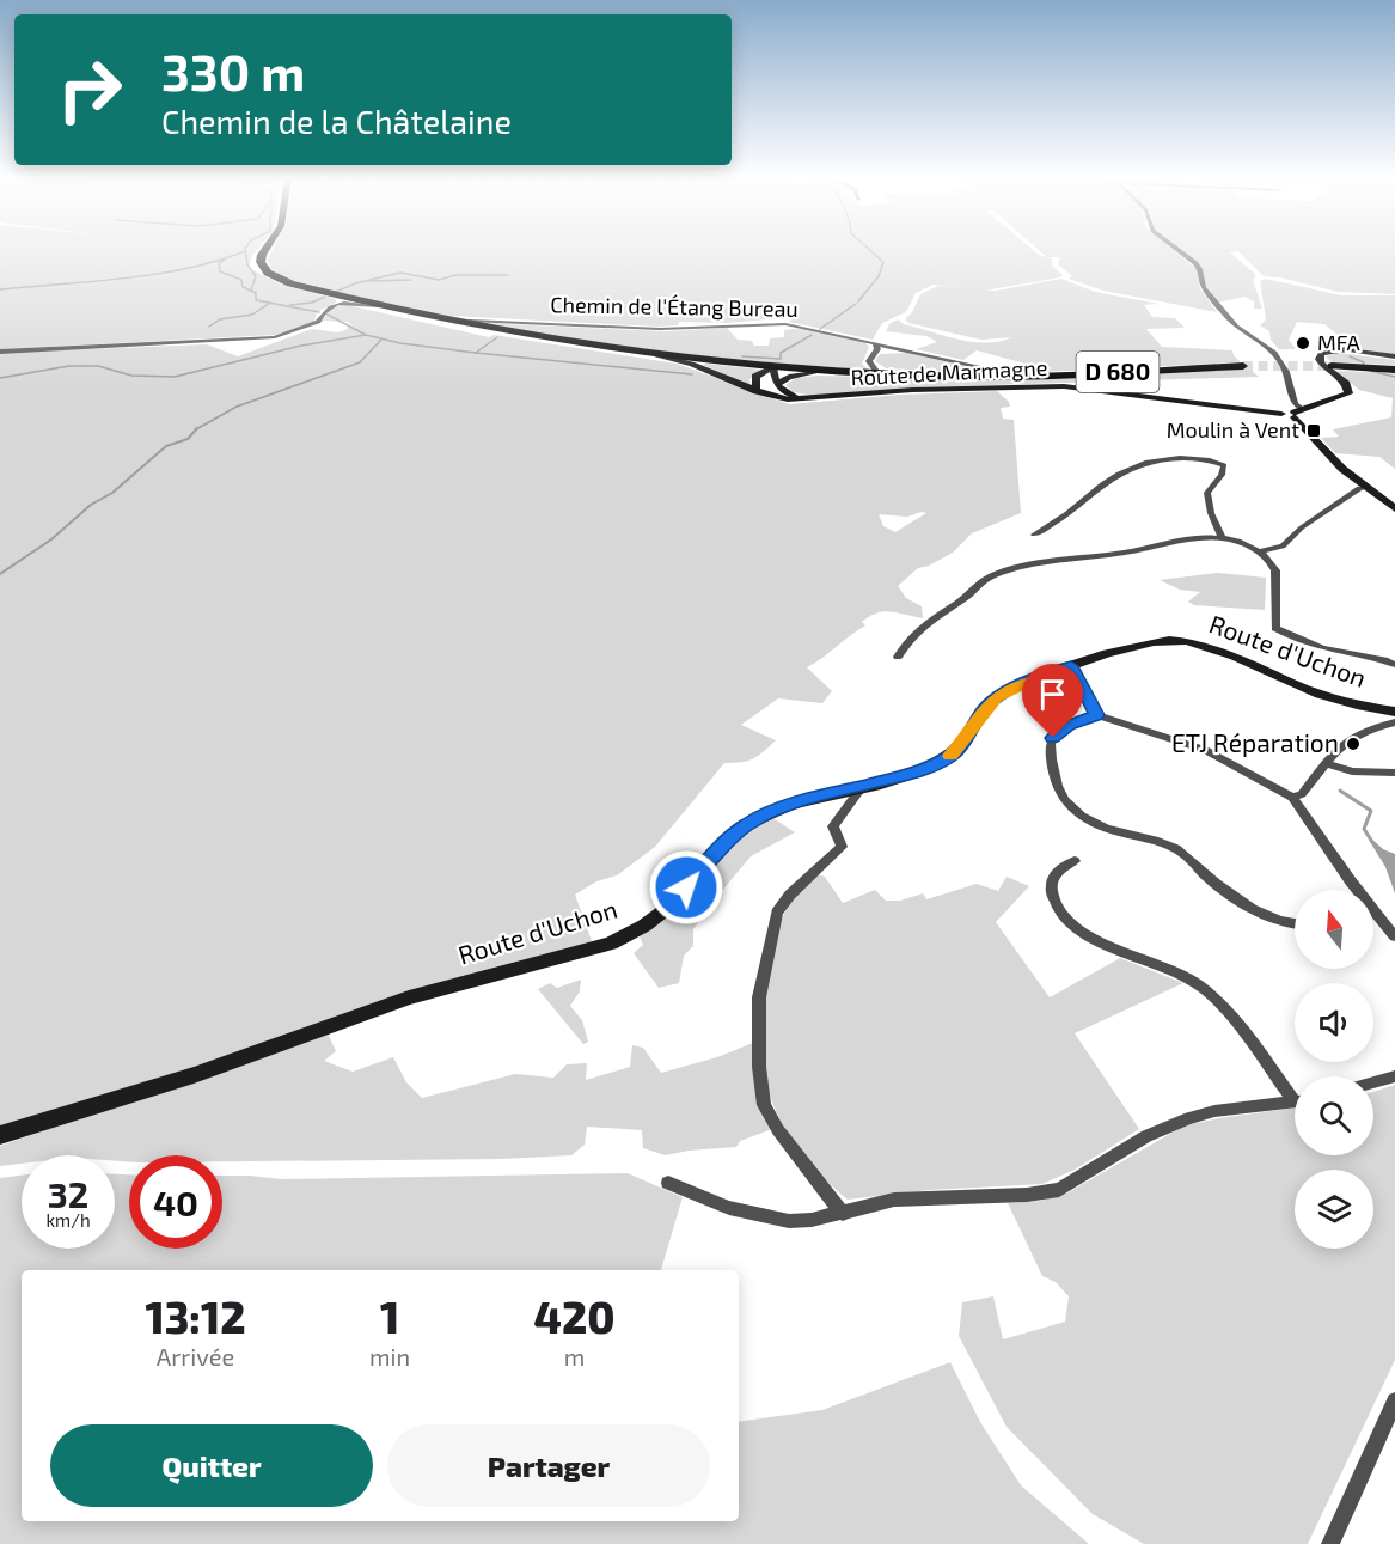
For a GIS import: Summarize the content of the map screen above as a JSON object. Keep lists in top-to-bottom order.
{
  "streets": {
    "main road": ["D 680", "Route de Marmagne", "Route d'Uchon"],
    "street": ["Chemin de l'Étang Bureau"]
  },
  "crossings": [
    ["D 680", "Route de Marmagne"]
  ],
  "places": {
    "other": ["MFA", "ETJ Réparation"],
    "transit": ["Moulin à Vent"]
  },
  "north": "top",
  "page": {
    "turn": ["330 m", "Chemin de la Châtelaine"],
    "speed": "32 km/h",
    "limit": "40",
    "eta": [
      "13:12",
      "Arrivée",
      "1",
      "min",
      "420",
      "m"
    ],
    "buttons": ["Quitter", "Partager"]
  }
}
